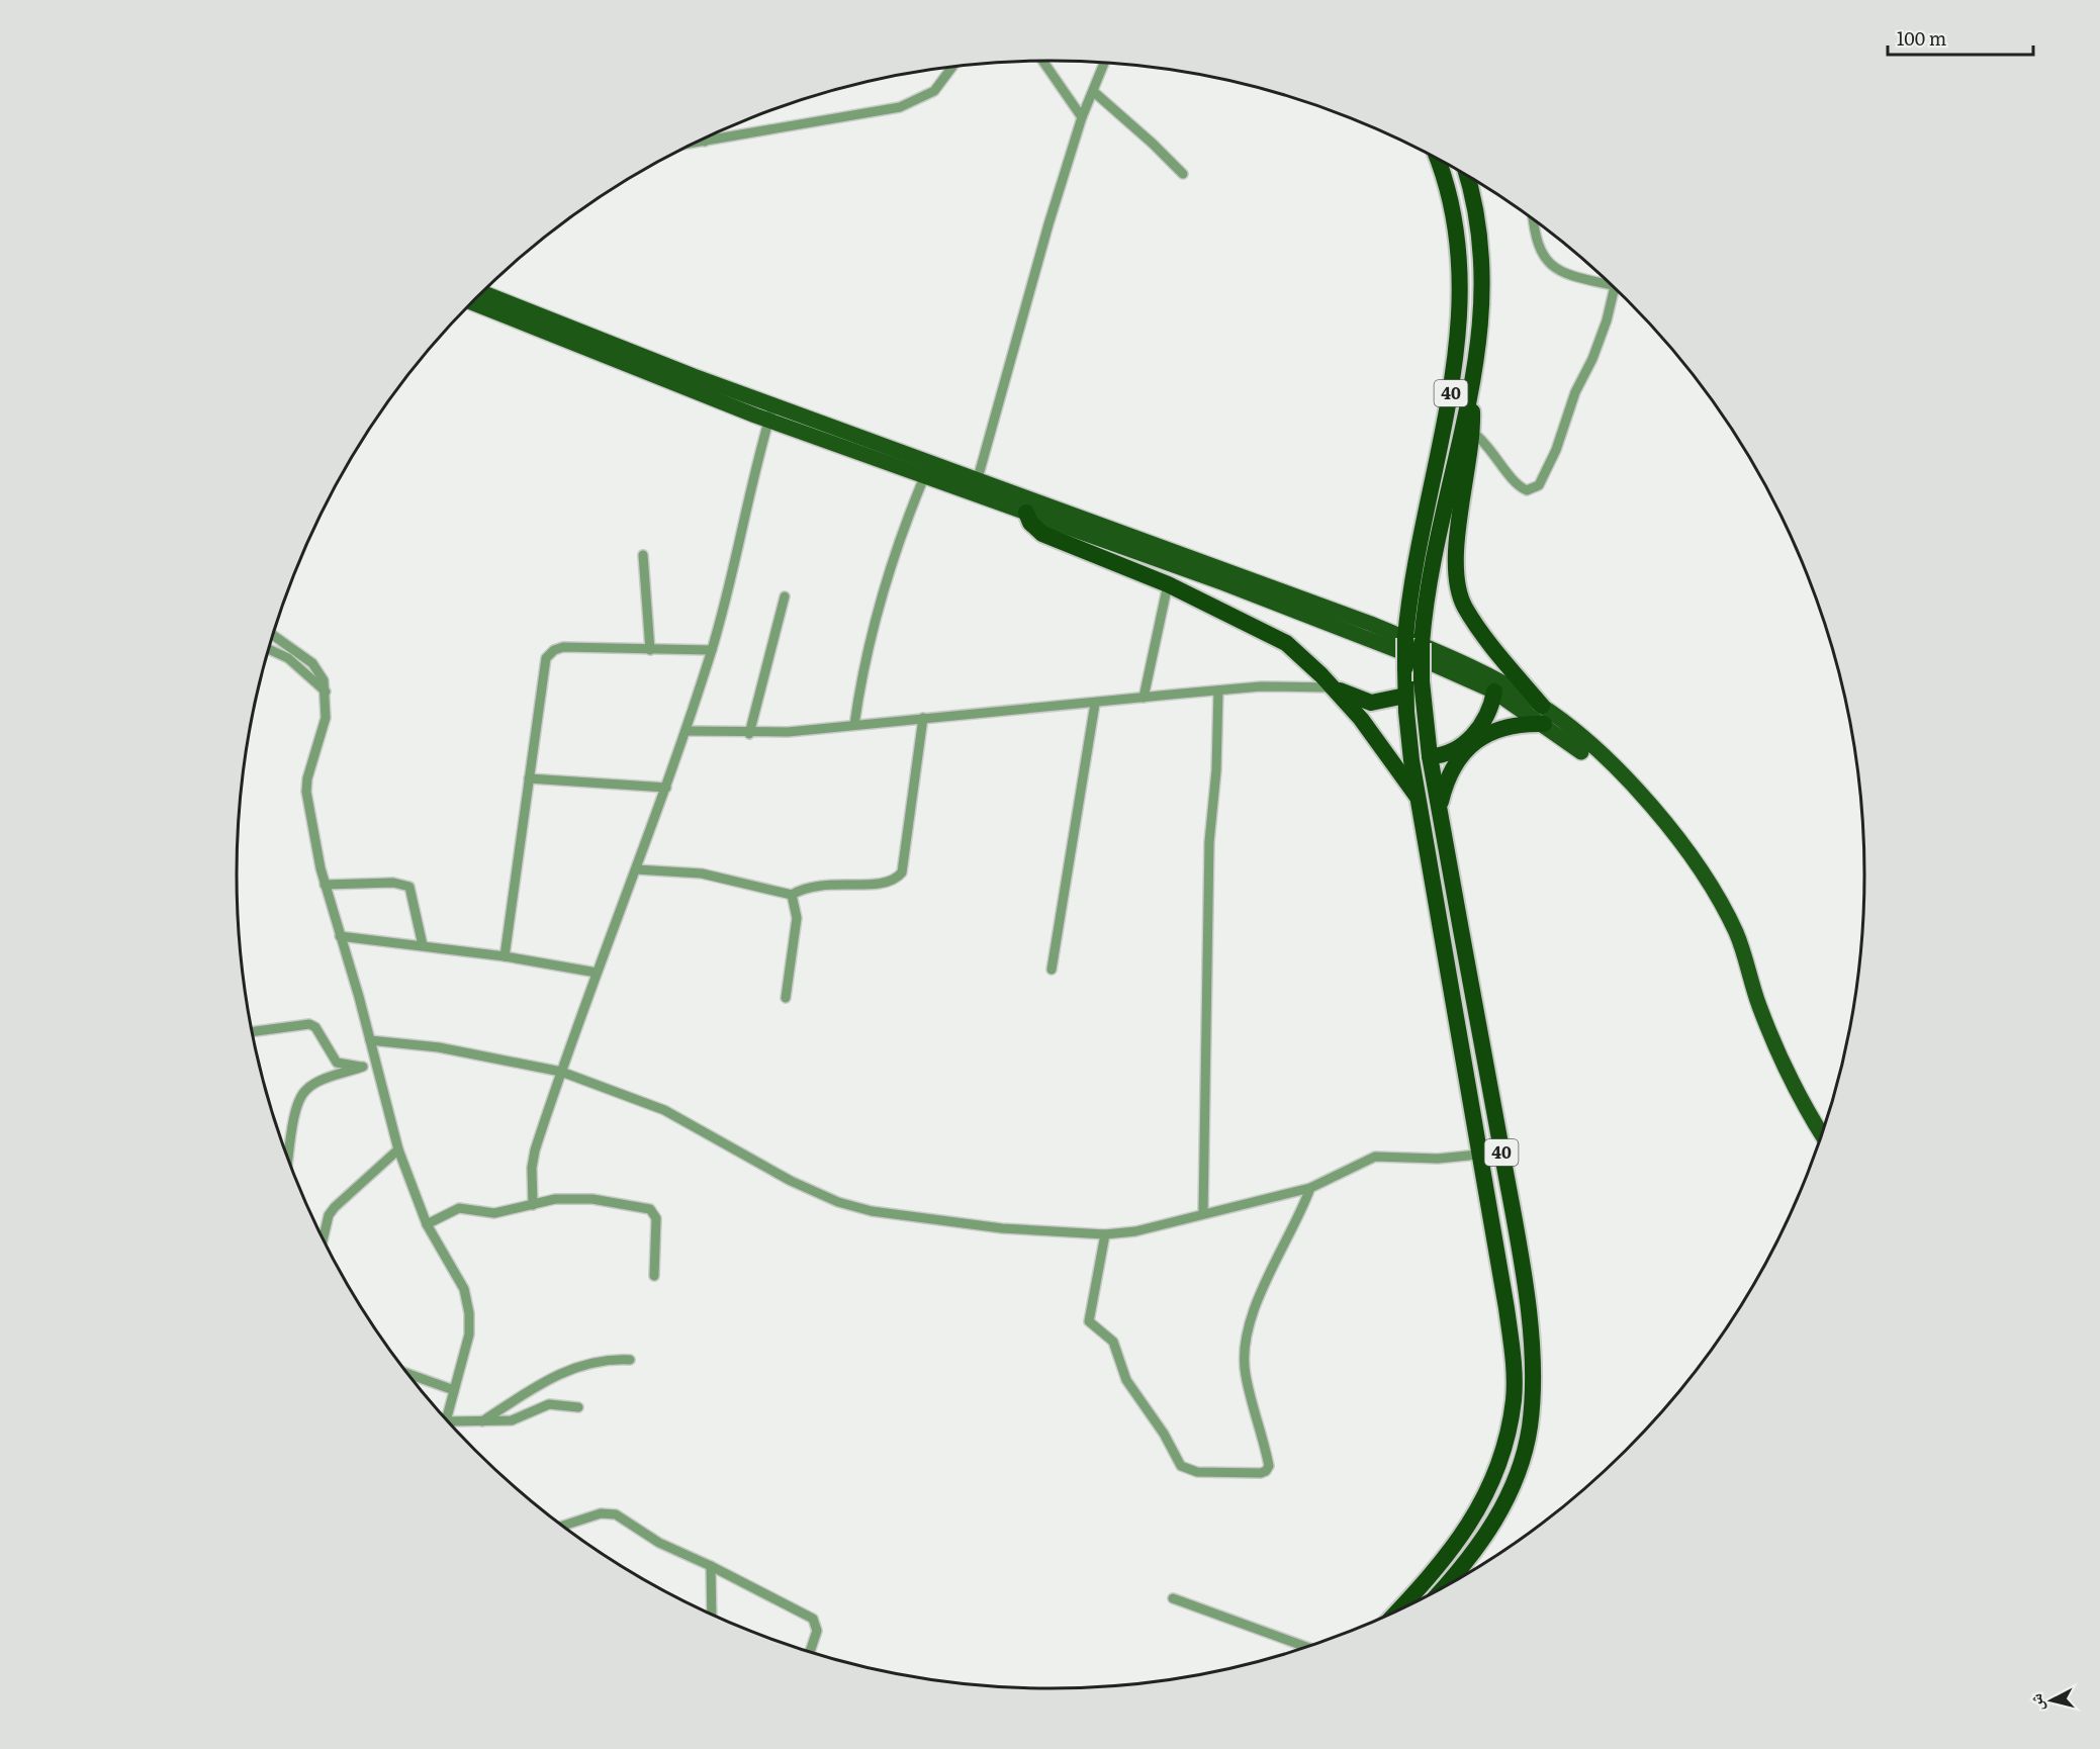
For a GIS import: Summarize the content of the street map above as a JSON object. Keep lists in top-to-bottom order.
{
  "streets": {
    "highway": ["40"]
  },
  "scale_bar": "100 m",
  "north": "left"
}
